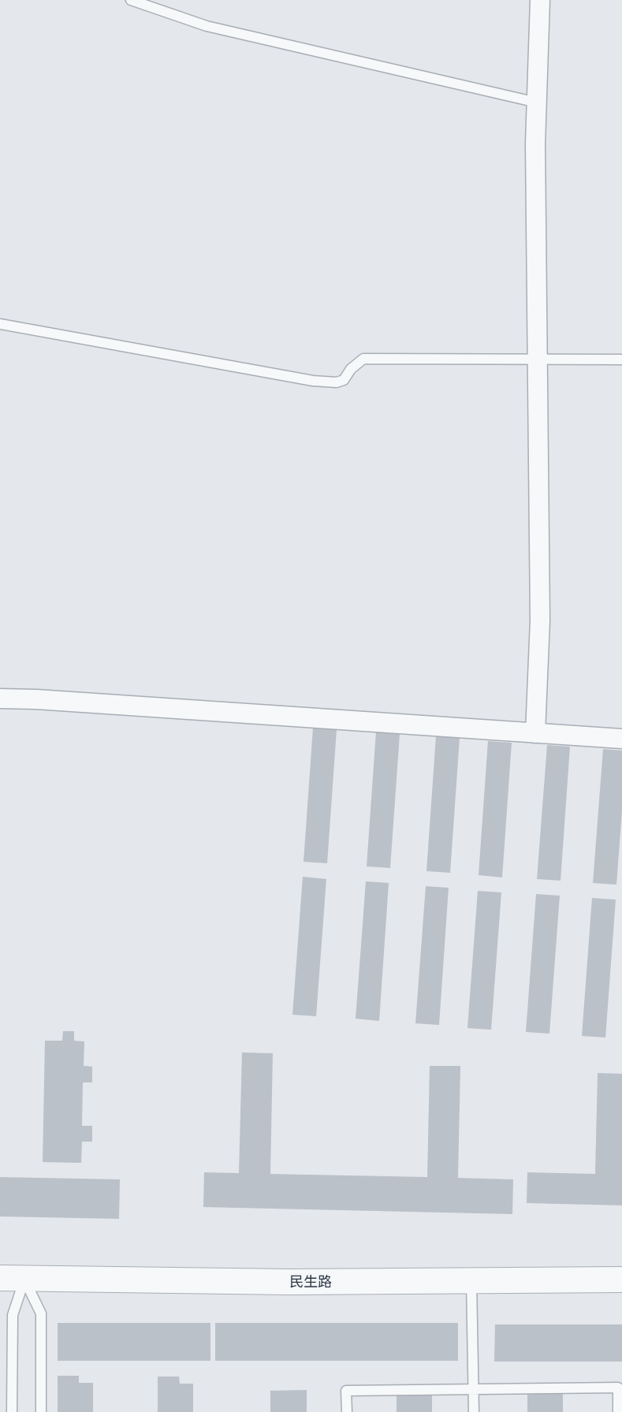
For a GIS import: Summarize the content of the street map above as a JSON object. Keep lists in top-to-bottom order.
{
  "streets": {
    "street": ["民生路"]
  }
}
